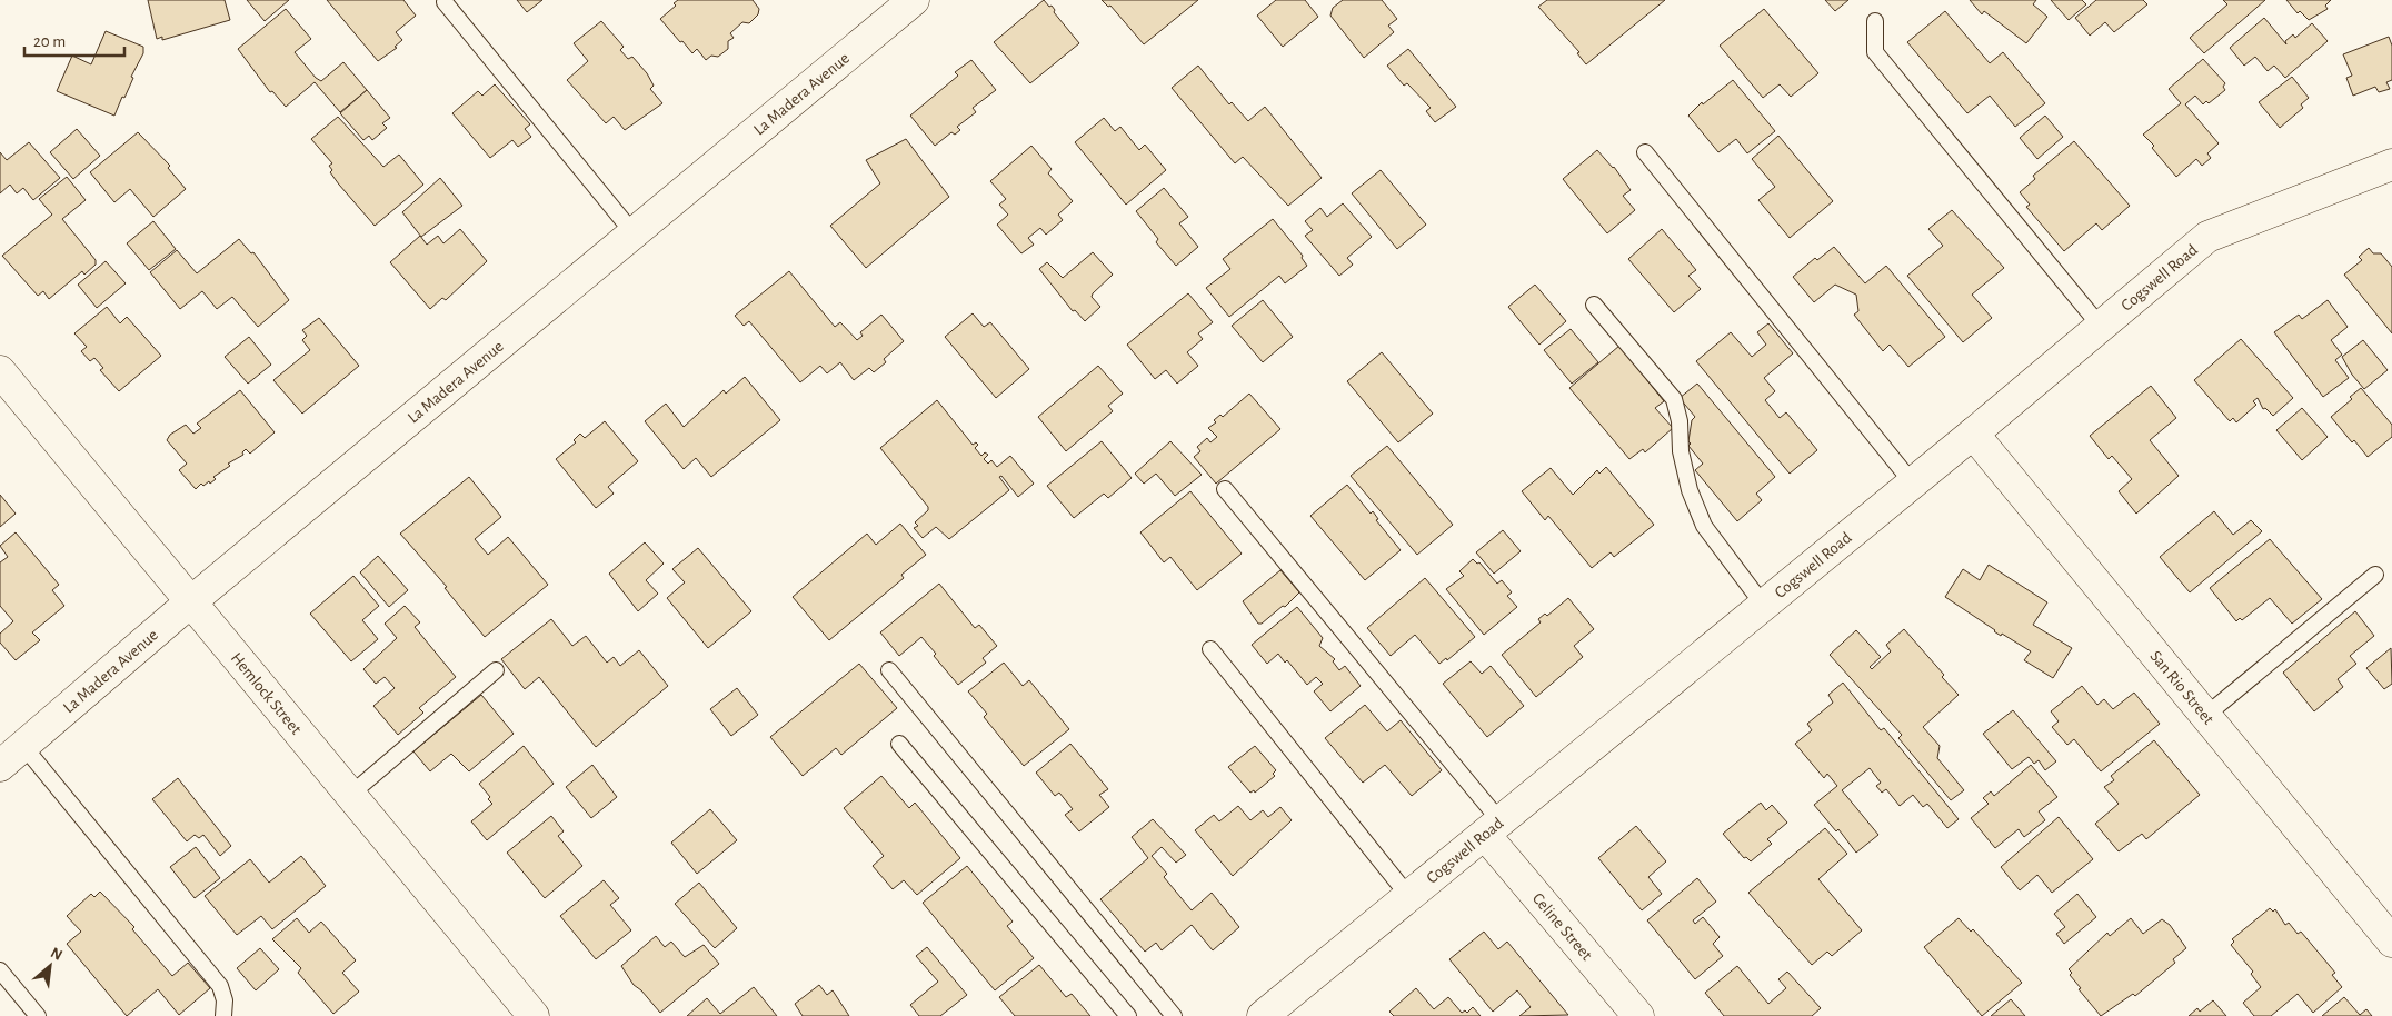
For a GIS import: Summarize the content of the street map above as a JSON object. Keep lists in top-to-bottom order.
{
  "streets": {
    "street": [
      "La Madera Avenue",
      "Cogswell Road",
      "San Rio Street",
      "Hemlock Street",
      "Celine Street"
    ]
  },
  "crossings": [
    ["La Madera Avenue", "Hemlock Street"],
    ["Cogswell Road", "San Rio Street"],
    ["Cogswell Road", "Celine Street"]
  ],
  "scale_bar": "20 m",
  "north": "top right"
}
